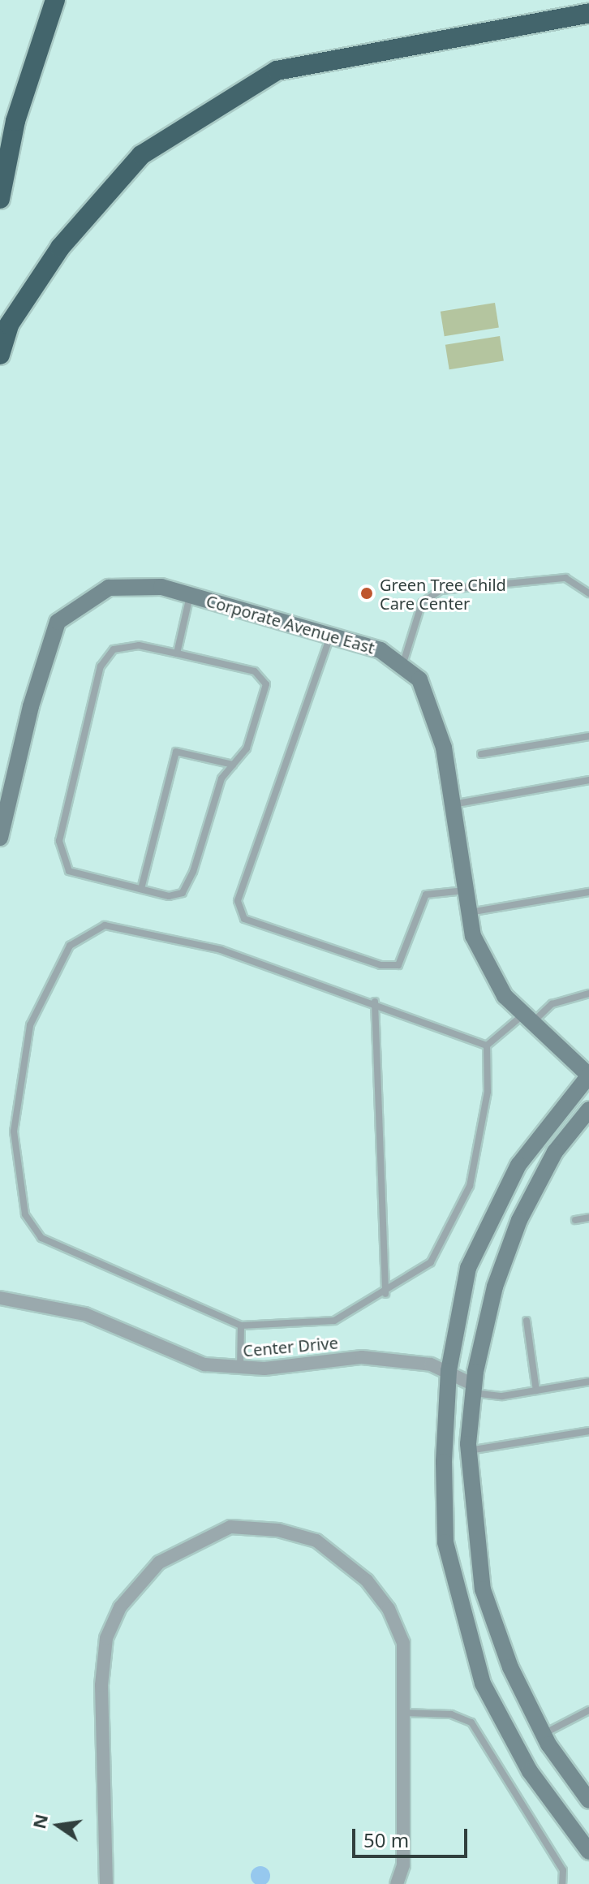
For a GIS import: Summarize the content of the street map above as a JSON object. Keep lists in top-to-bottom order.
{
  "streets": {
    "street": ["Corporate Avenue East", "Center Drive"]
  },
  "places": ["Green Tree Child Care Center"],
  "scale_bar": "50 m",
  "north": "left"
}
